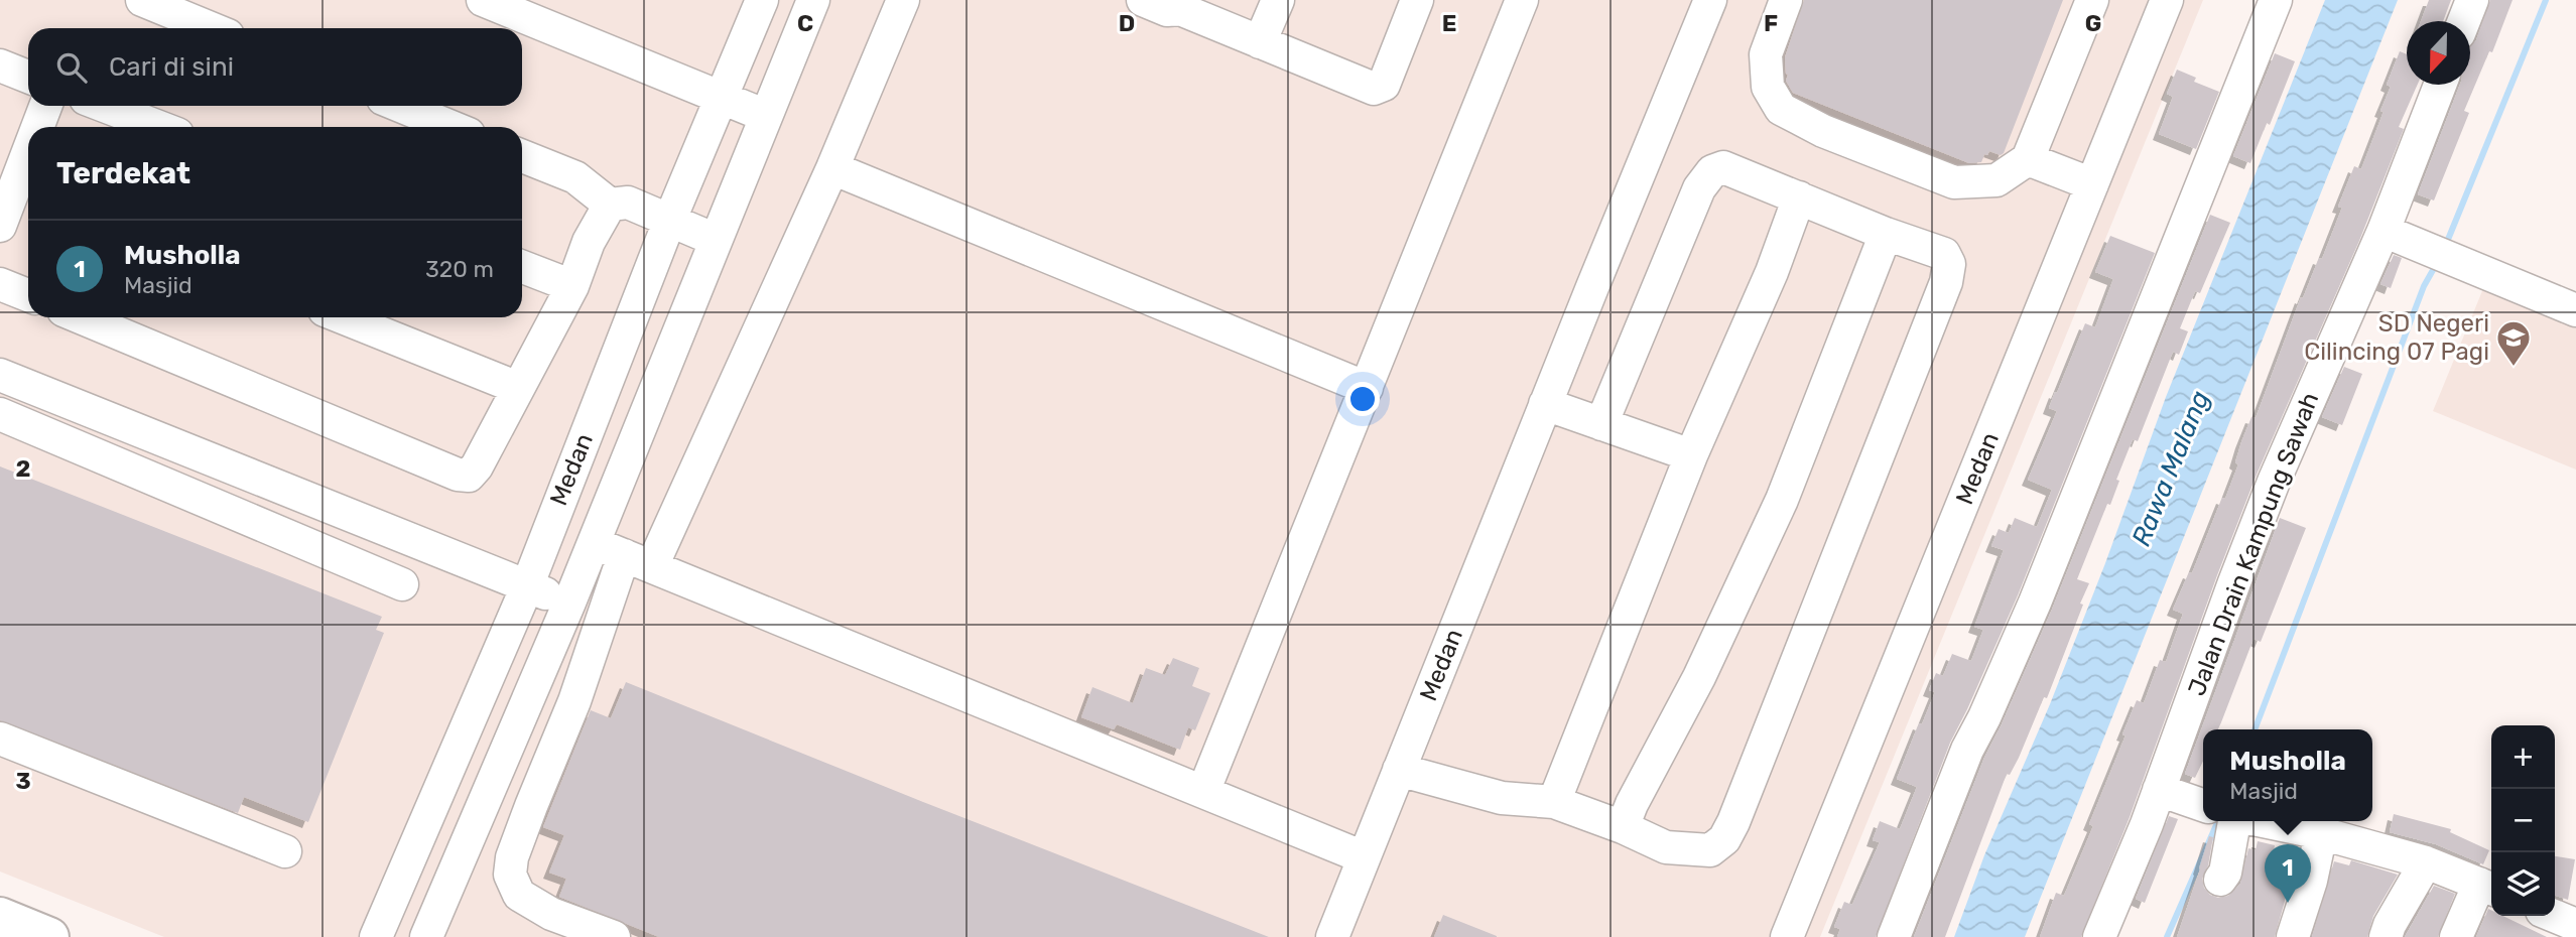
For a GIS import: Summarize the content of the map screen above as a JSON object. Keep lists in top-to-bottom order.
{
  "streets": {
    "street": ["Medan", "Jalan Drain Kampung Sawah"]
  },
  "water": ["Rawa Malang"],
  "places": {
    "school or university": ["SD Negeri Cilincing 07 Pagi"]
  },
  "north": "bottom",
  "page": {
    "search": "Cari di sini",
    "heading": "Terdekat",
    "list": [
      {
        "mark": "1",
        "name": "Musholla",
        "note": "Masjid",
        "value": "320 m"
      }
    ],
    "map_buttons": ["+", "−"],
    "popup": ["Musholla", "Masjid"],
    "pins": "1"
  },
  "grid": {
    "columns": [
      "C",
      "D",
      "E",
      "F",
      "G"
    ],
    "rows": ["2", "3"]
  }
}
